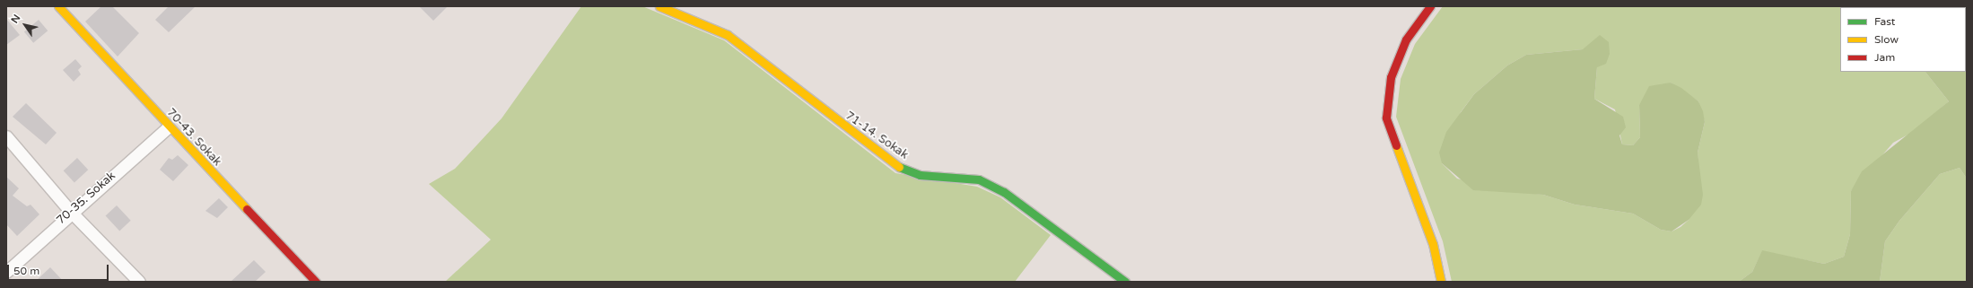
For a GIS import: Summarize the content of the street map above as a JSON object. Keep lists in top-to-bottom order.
{
  "streets": {
    "street": ["71-14. Sokak", "70-43. Sokak", "70-35. Sokak"]
  },
  "crossings": [
    ["70-43. Sokak", "70-35. Sokak"]
  ],
  "legend": ["Fast", "Slow", "Jam"],
  "scale_bar": "50 m",
  "north": "top left"
}
